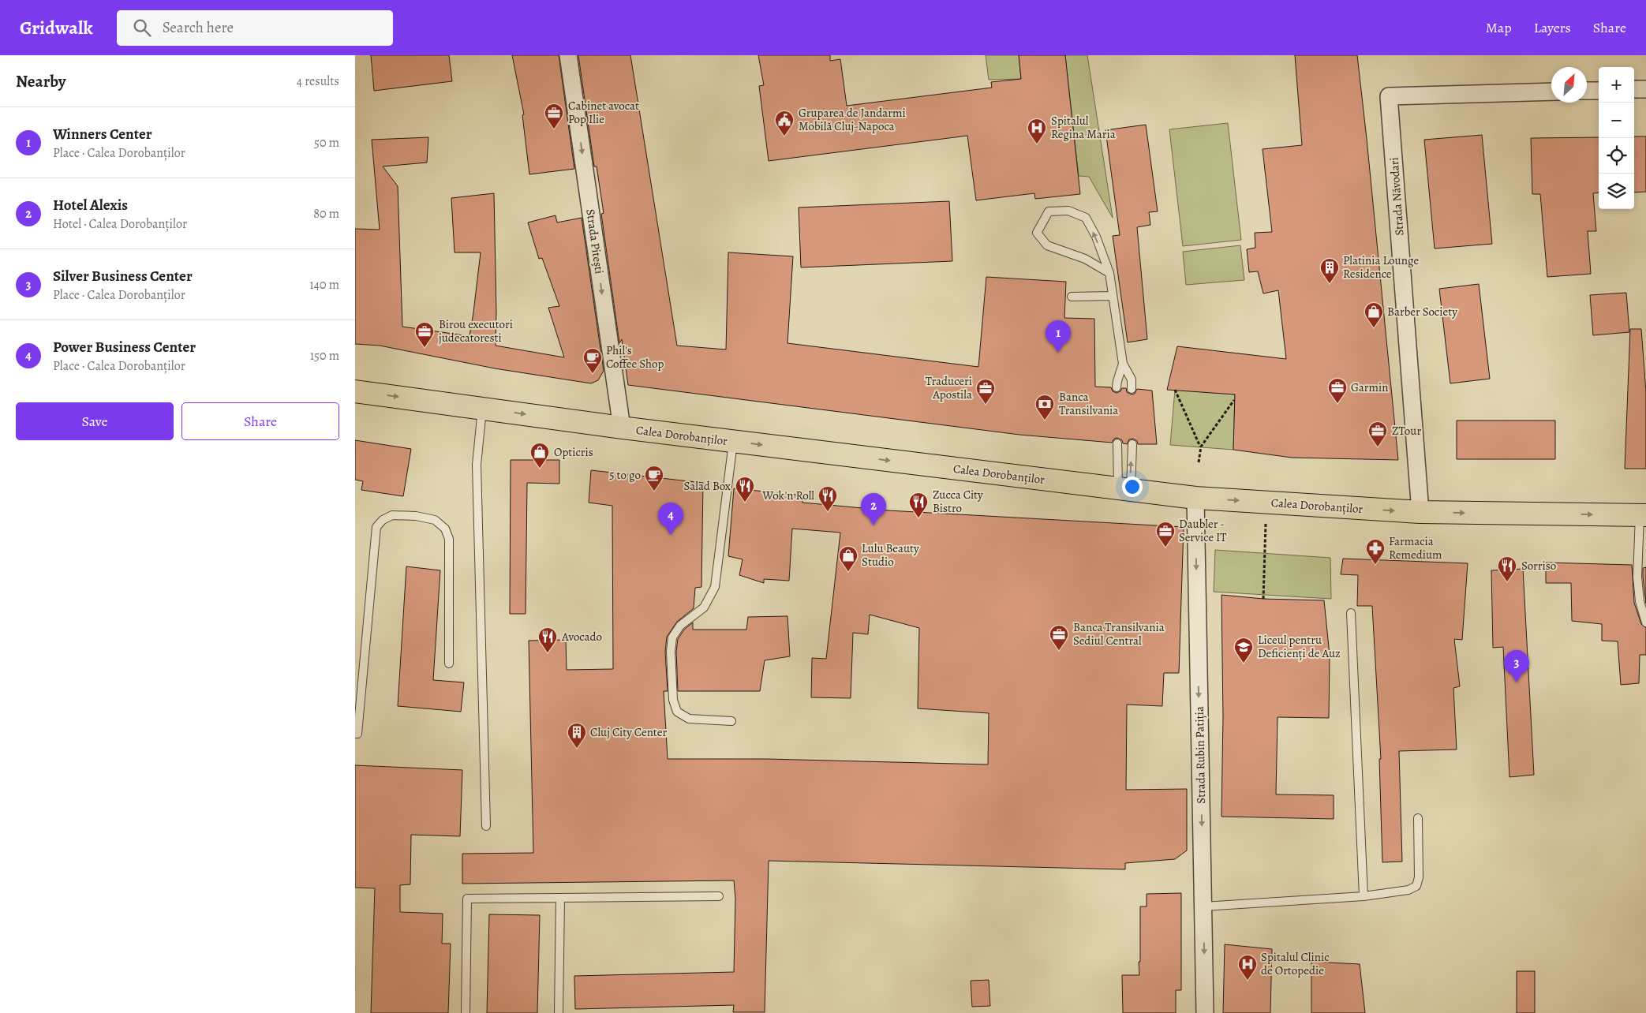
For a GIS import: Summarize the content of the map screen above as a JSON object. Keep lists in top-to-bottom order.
{
  "streets": {
    "main road": ["Calea Dorobanților"],
    "street": ["Strada Năvodari", "Strada Pitești", "Strada Rubin Patiția"]
  },
  "crossings": [
    ["Strada Năvodari", "Calea Dorobanților"],
    ["Strada Pitești", "Calea Dorobanților"],
    ["Calea Dorobanților", "Strada Rubin Patiția"]
  ],
  "one_way": ["Strada Pitești", "Calea Dorobanților", "Strada Rubin Patiția"],
  "places": {
    "office": [
      "Cabinet avocat Pop Ilie",
      "Birou executori judecatoresti",
      "Garmin",
      "Traduceri Apostila",
      "ZTour",
      "Daubler - Service IT",
      "Banca Transilvania Sediul Central"
    ],
    "public building": ["Gruparea de Jandarmi Mobilă Cluj-Napoca"],
    "hospital": ["Spitalul Regina Maria", "Spitalul Clinic de Ortopedie"],
    "building": ["Platinia Lounge Residence", "Cluj City Center"],
    "shop": ["Barber Society", "Opticris", "Lulu Beauty Studio"],
    "cafe": ["Phil's Coffee Shop", "5 to go"],
    "bank": ["Banca Transilvania"],
    "restaurant": [
      "Salad Box",
      "Wok'n Roll",
      "Zucca City Bistro",
      "Sorriso",
      "Avocado"
    ],
    "pharmacy": ["Farmacia Remedium"],
    "school or university": ["Liceul pentru Deficienți de Auz"]
  },
  "north": "top right",
  "page": {
    "header": "Gridwalk",
    "search": "Search here",
    "nav": ["Map", "Layers", "Share"],
    "heading": ["Nearby", "4 results"],
    "map_buttons": ["+", "−"],
    "list": [
      {
        "mark": "1",
        "name": "Winners Center",
        "note": "Place · Calea Dorobanților",
        "value": "50 m"
      },
      {
        "mark": "2",
        "name": "Hotel Alexis",
        "note": "Hotel · Calea Dorobanților",
        "value": "80 m"
      },
      {
        "mark": "3",
        "name": "Silver Business Center",
        "note": "Place · Calea Dorobanților",
        "value": "140 m"
      },
      {
        "mark": "4",
        "name": "Power Business Center",
        "note": "Place · Calea Dorobanților",
        "value": "150 m"
      }
    ],
    "pins": [
      "1",
      "2",
      "4",
      "3"
    ],
    "buttons": ["Save", "Share"]
  }
}
